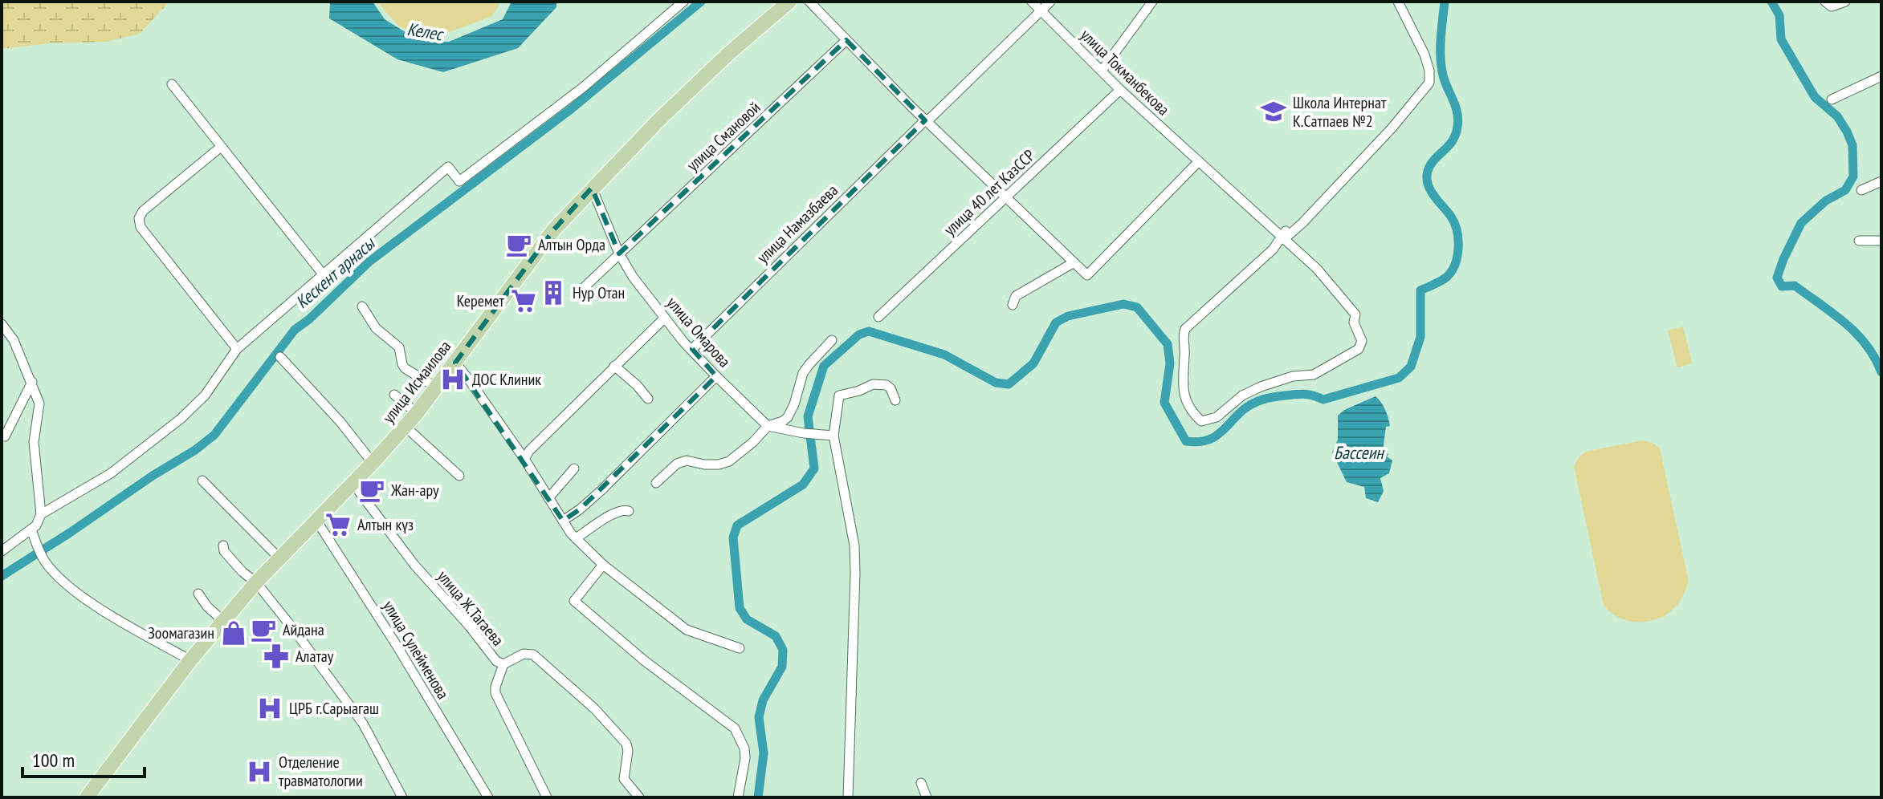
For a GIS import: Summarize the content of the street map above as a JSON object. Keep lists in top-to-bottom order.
{
  "streets": {
    "main road": ["улица Исмаилова"],
    "street": [
      "улица Токманбекова",
      "улица Смановой",
      "улица 40 лет КазССР",
      "улица Намазбаева",
      "улица Омарова",
      "улица Ж.Тагаева",
      "улица Сулейменова"
    ]
  },
  "crossings": [
    ["улица Токманбекова", "улица 40 лет КазССР"],
    ["улица Токманбекова", "улица Намазбаева"],
    ["улица Смановой", "улица Омарова"],
    ["улица Намазбаева", "улица Омарова"],
    ["улица Омарова", "улица Исмаилова"],
    ["улица Исмаилова", "улица Ж.Тагаева"],
    ["улица Исмаилова", "улица Сулейменова"]
  ],
  "water": ["Келес", "Кескент арнасы", "Бассеин"],
  "places": {
    "school or university": ["Школа Интернат К.Сатпаев №2"],
    "cafe": ["Алтын Орда", "Жан-ару", "Айдана"],
    "building": ["Нур Отан"],
    "supermarket": ["Керемет", "Алтын күз"],
    "hospital": ["ДОС Клиник", "ЦРБ г.Сарыагаш", "Отделение травматологии"],
    "shop": ["Зоомагазин"],
    "pharmacy": ["Алатау"]
  },
  "scale_bar": "100 m"
}
